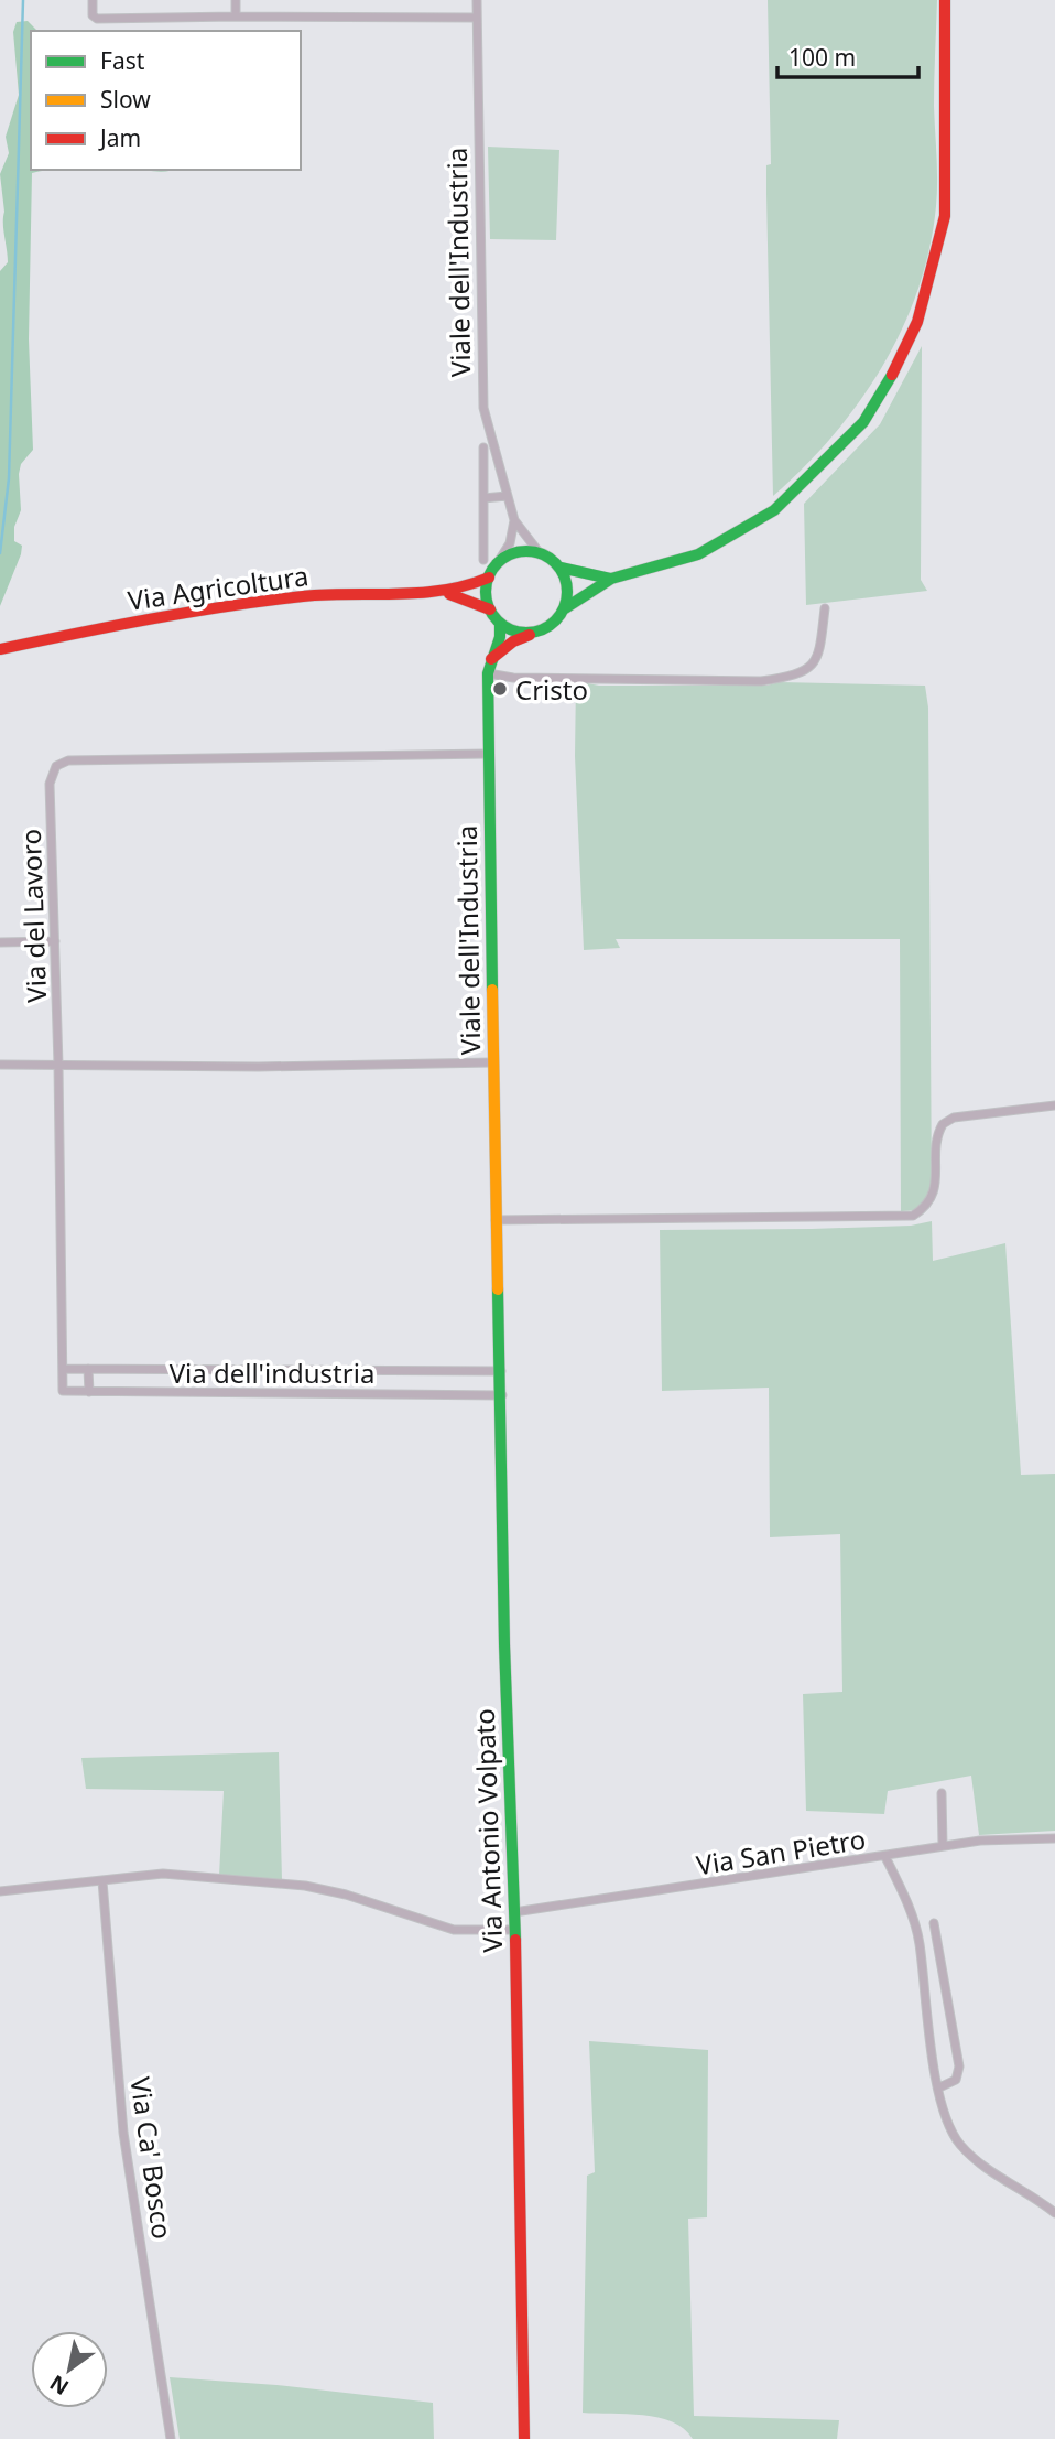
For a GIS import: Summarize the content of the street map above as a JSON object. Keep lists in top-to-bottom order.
{
  "streets": {
    "street": [
      "Viale dell'Industria",
      "Via Agricoltura",
      "Via del Lavoro",
      "Via dell'industria",
      "Via Antonio Volpato",
      "Via San Pietro",
      "Via Ca' Bosco"
    ]
  },
  "crossings": [
    ["Viale dell'Industria", "Via Agricoltura"],
    ["Viale dell'Industria", "Via del Lavoro"],
    ["Viale dell'Industria", "Via Antonio Volpato"],
    ["Via dell'industria", "Via Antonio Volpato"],
    ["Via Antonio Volpato", "Via San Pietro"]
  ],
  "places": ["Cristo"],
  "legend": ["Fast", "Slow", "Jam"],
  "scale_bar": "100 m",
  "north": "bottom left"
}
